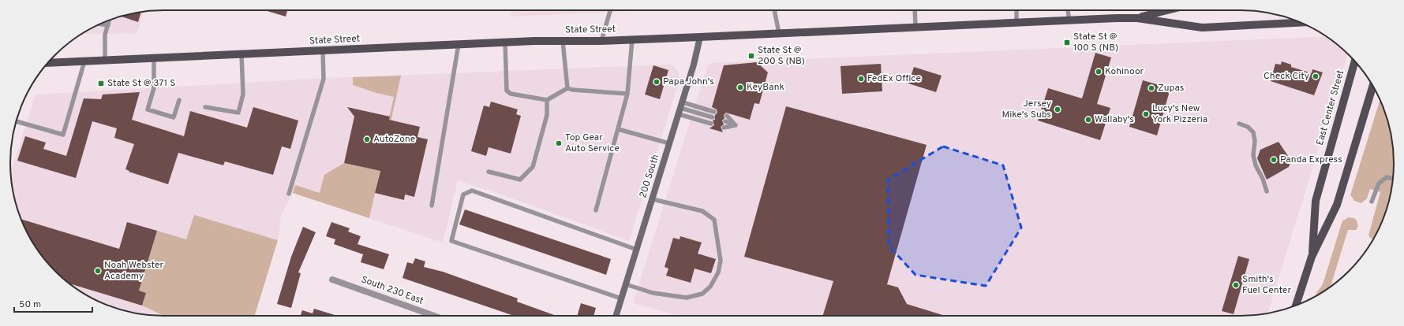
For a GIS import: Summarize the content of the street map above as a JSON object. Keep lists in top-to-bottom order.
{
  "streets": {
    "main road": ["State Street", "East Center Street"],
    "street": ["200 South", "South 230 East"]
  },
  "crossings": [
    ["State Street", "200 South"]
  ],
  "places": {
    "transit": ["State St @ 100 S (NB)", "State St @ 200 S (NB)", "State St @ 371 S"],
    "other": [
      "Kohinoor",
      "Check City",
      "FedEx Office",
      "Papa John's",
      "KeyBank",
      "Zupas",
      "Jersey Mike's Subs",
      "Lucy's New York Pizzeria",
      "Wallaby's",
      "AutoZone",
      "Top Gear Auto Service",
      "Panda Express",
      "Noah Webster Academy",
      "Smith's Fuel Center"
    ]
  },
  "scale_bar": "50 m"
}
